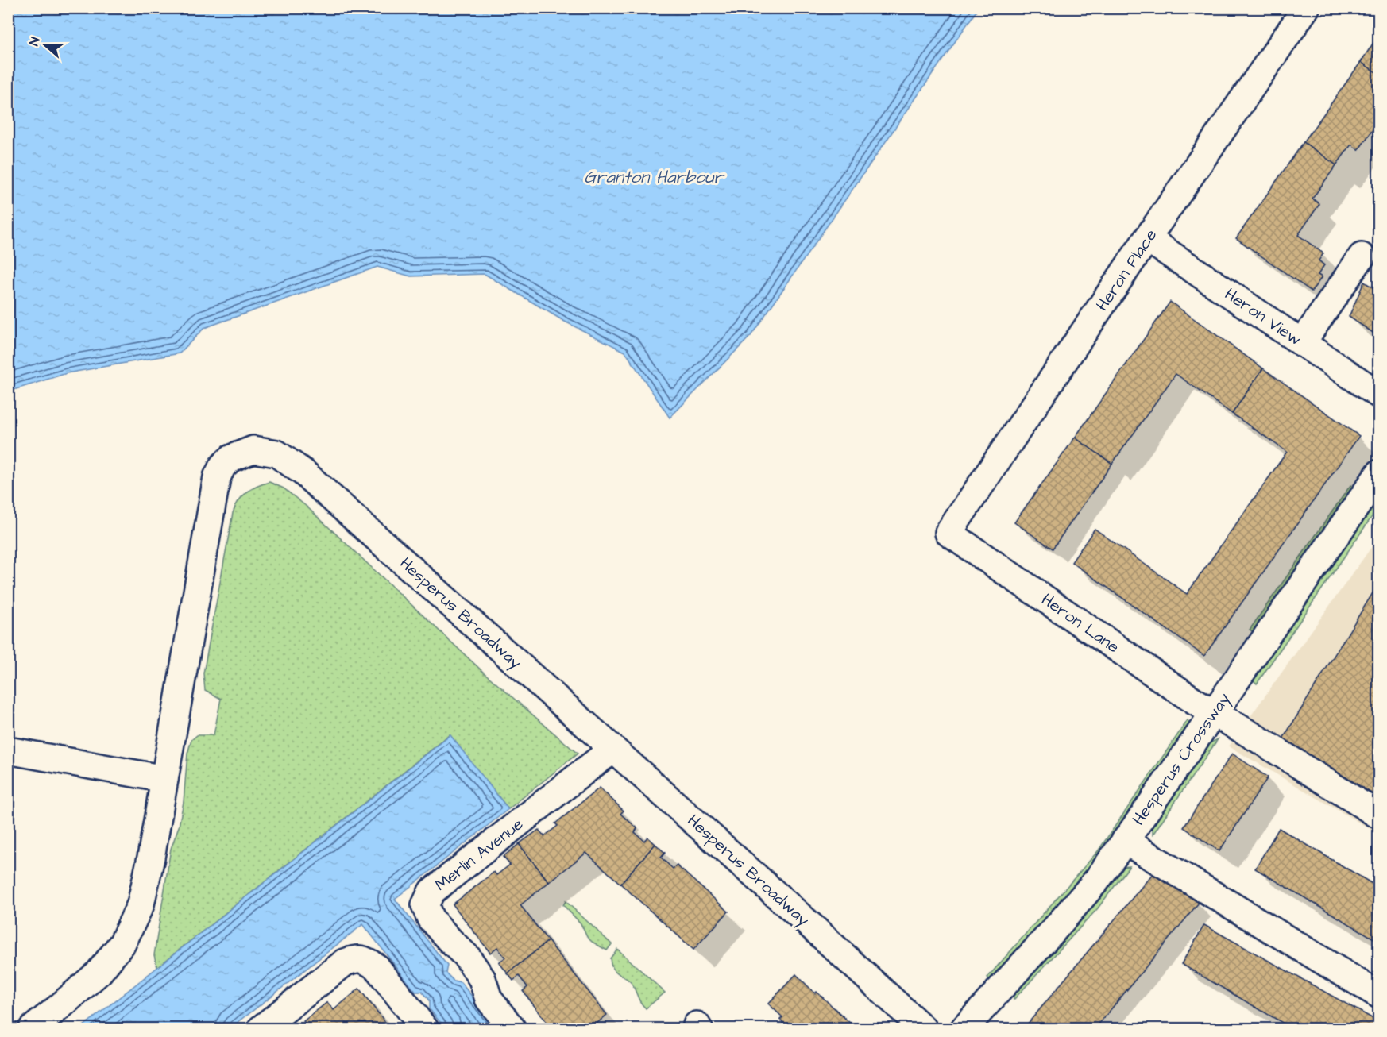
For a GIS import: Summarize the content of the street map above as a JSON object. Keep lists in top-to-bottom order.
{
  "streets": {
    "street": [
      "Heron Place",
      "Heron View",
      "Hesperus Broadway",
      "Heron Lane",
      "Hesperus Crossway",
      "Merlin Avenue"
    ]
  },
  "crossings": [
    ["Heron Place", "Heron View"],
    ["Heron Place", "Heron Lane"],
    ["Hesperus Broadway", "Merlin Avenue"],
    ["Heron Lane", "Hesperus Crossway"]
  ],
  "water": ["Granton Harbour"],
  "north": "left"
}
